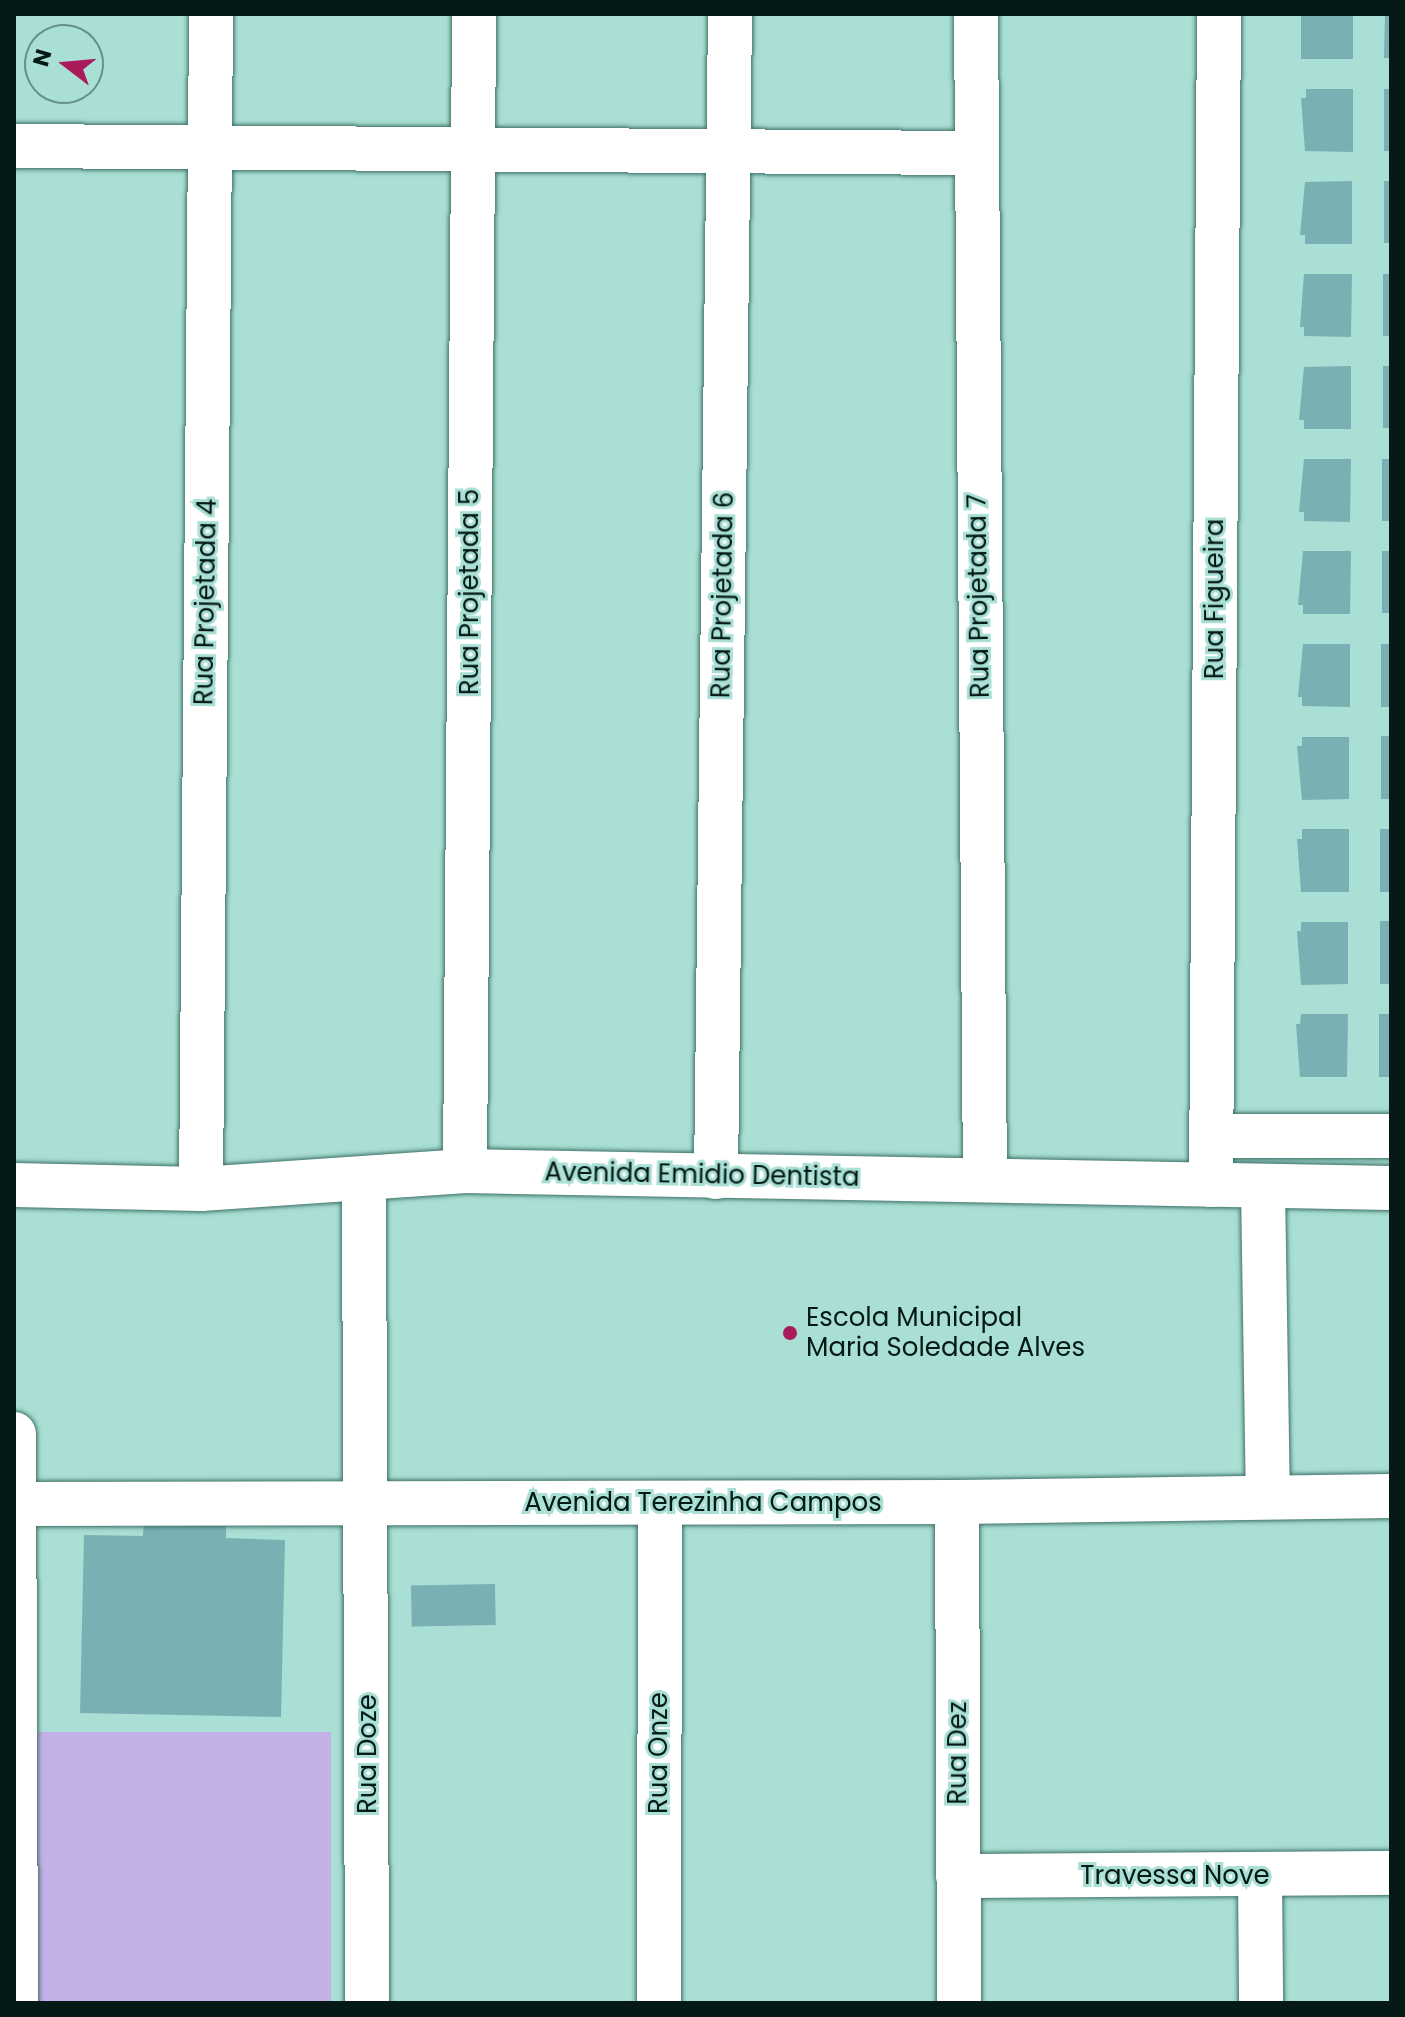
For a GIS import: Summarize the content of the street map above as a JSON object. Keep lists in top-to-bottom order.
{
  "streets": {
    "street": [
      "Rua Projetada 5",
      "Rua Projetada 6",
      "Rua Projetada 7",
      "Rua Figueira",
      "Rua Projetada 4",
      "Avenida Emidio Dentista",
      "Avenida Terezinha Campos",
      "Rua Onze",
      "Rua Dez",
      "Rua Doze",
      "Travessa Nove"
    ]
  },
  "crossings": [
    ["Rua Projetada 5", "Avenida Emidio Dentista"],
    ["Rua Projetada 6", "Avenida Emidio Dentista"],
    ["Rua Projetada 7", "Avenida Emidio Dentista"],
    ["Rua Figueira", "Avenida Emidio Dentista"],
    ["Rua Projetada 4", "Avenida Emidio Dentista"],
    ["Avenida Emidio Dentista", "Rua Doze"],
    ["Avenida Terezinha Campos", "Rua Onze"],
    ["Avenida Terezinha Campos", "Rua Dez"],
    ["Avenida Terezinha Campos", "Rua Doze"],
    ["Rua Dez", "Travessa Nove"]
  ],
  "places": ["Escola Municipal Maria Soledade Alves"],
  "north": "left"
}
